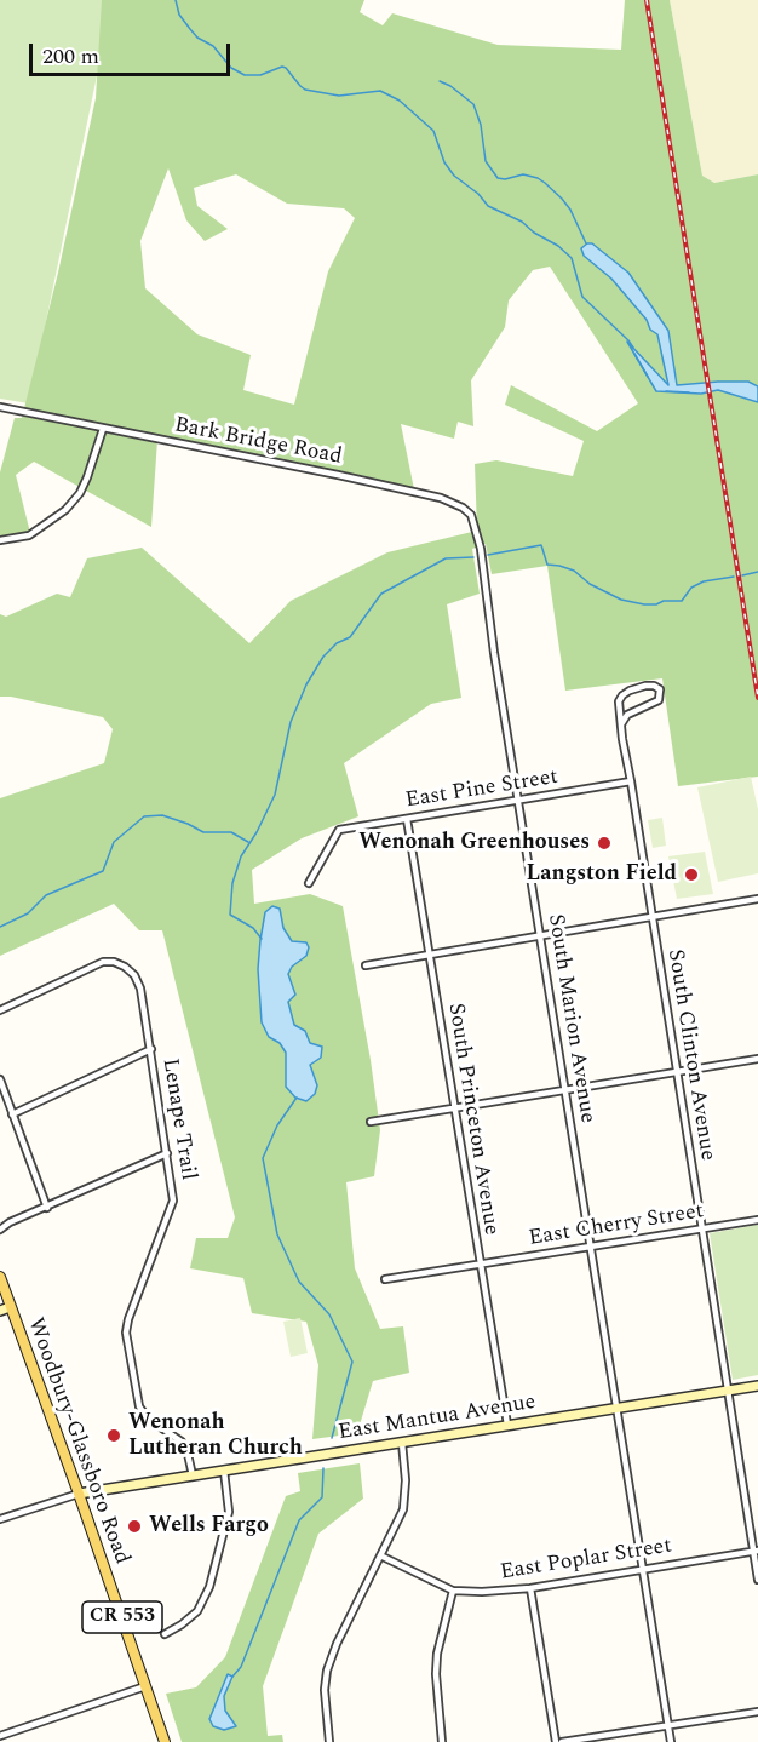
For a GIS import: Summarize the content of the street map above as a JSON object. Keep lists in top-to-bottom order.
{
  "streets": {
    "main road": ["Woodbury-Glassboro Road", "CR 553"],
    "street": [
      "Bark Bridge Road",
      "East Pine Street",
      "South Marion Avenue",
      "South Clinton Avenue",
      "Lenape Trail",
      "South Princeton Avenue",
      "East Cherry Street",
      "East Mantua Avenue",
      "East Poplar Street"
    ]
  },
  "crossings": [
    ["Bark Bridge Road", "South Marion Avenue"],
    ["East Pine Street", "South Marion Avenue"],
    ["East Pine Street", "South Clinton Avenue"],
    ["East Pine Street", "South Princeton Avenue"],
    ["South Marion Avenue", "East Cherry Street"],
    ["South Marion Avenue", "East Mantua Avenue"],
    ["South Marion Avenue", "East Poplar Street"],
    ["South Clinton Avenue", "East Cherry Street"],
    ["South Clinton Avenue", "East Mantua Avenue"],
    ["South Clinton Avenue", "East Poplar Street"],
    ["Lenape Trail", "East Mantua Avenue"],
    ["South Princeton Avenue", "East Cherry Street"],
    ["South Princeton Avenue", "East Mantua Avenue"],
    ["East Mantua Avenue", "Woodbury-Glassboro Road"]
  ],
  "places": [
    "Wenonah Greenhouses",
    "Langston Field",
    "Wenonah Lutheran Church",
    "Wells Fargo"
  ],
  "scale_bar": "200 m"
}
